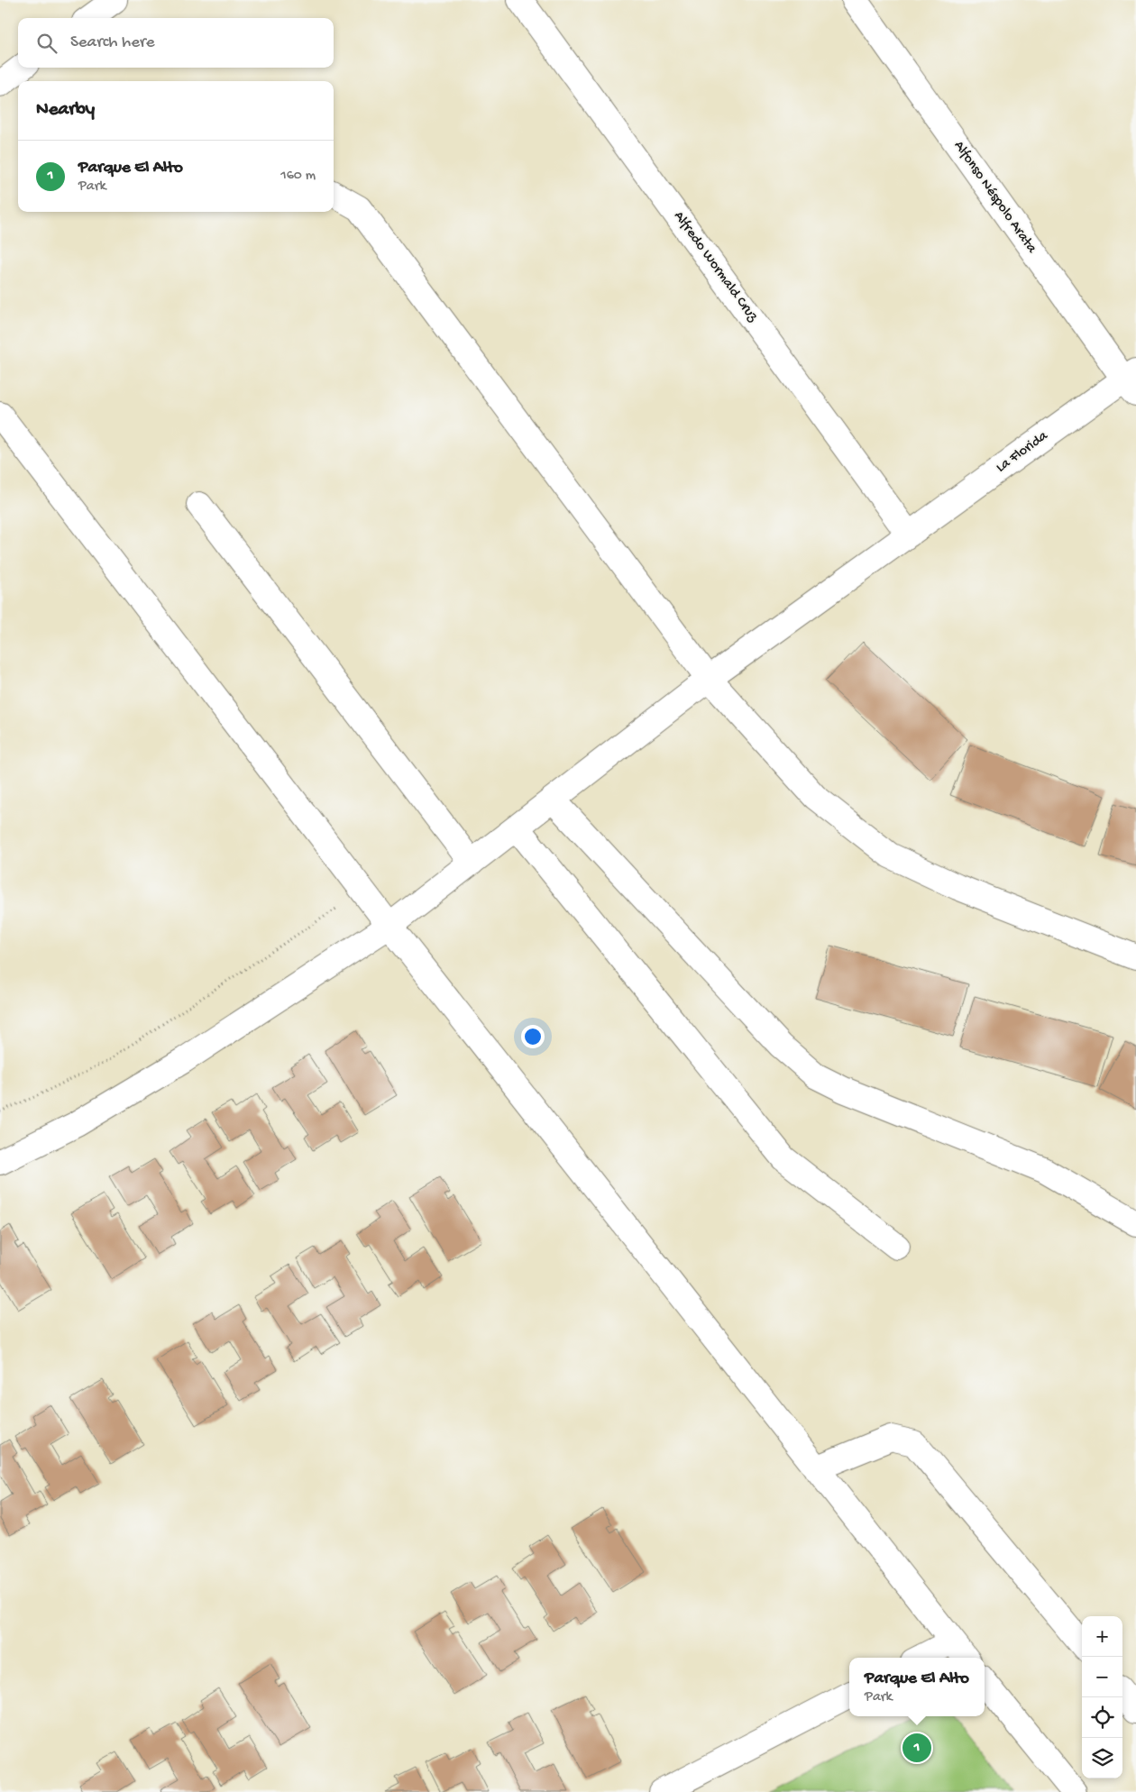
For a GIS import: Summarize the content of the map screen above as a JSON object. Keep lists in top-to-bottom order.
{
  "streets": {
    "street": ["Alfonso Néspolo Arata", "Alfredo Wormald Cruz", "La Florida"]
  },
  "crossings": [
    ["Alfonso Néspolo Arata", "La Florida"],
    ["Alfredo Wormald Cruz", "La Florida"]
  ],
  "page": {
    "search": "Search here",
    "heading": "Nearby",
    "list": [
      {
        "mark": "1",
        "name": "Parque El Alto",
        "note": "Park",
        "value": "160 m"
      }
    ],
    "map_buttons": ["+", "−"],
    "popup": ["Parque El Alto", "Park"],
    "pins": "1"
  }
}
